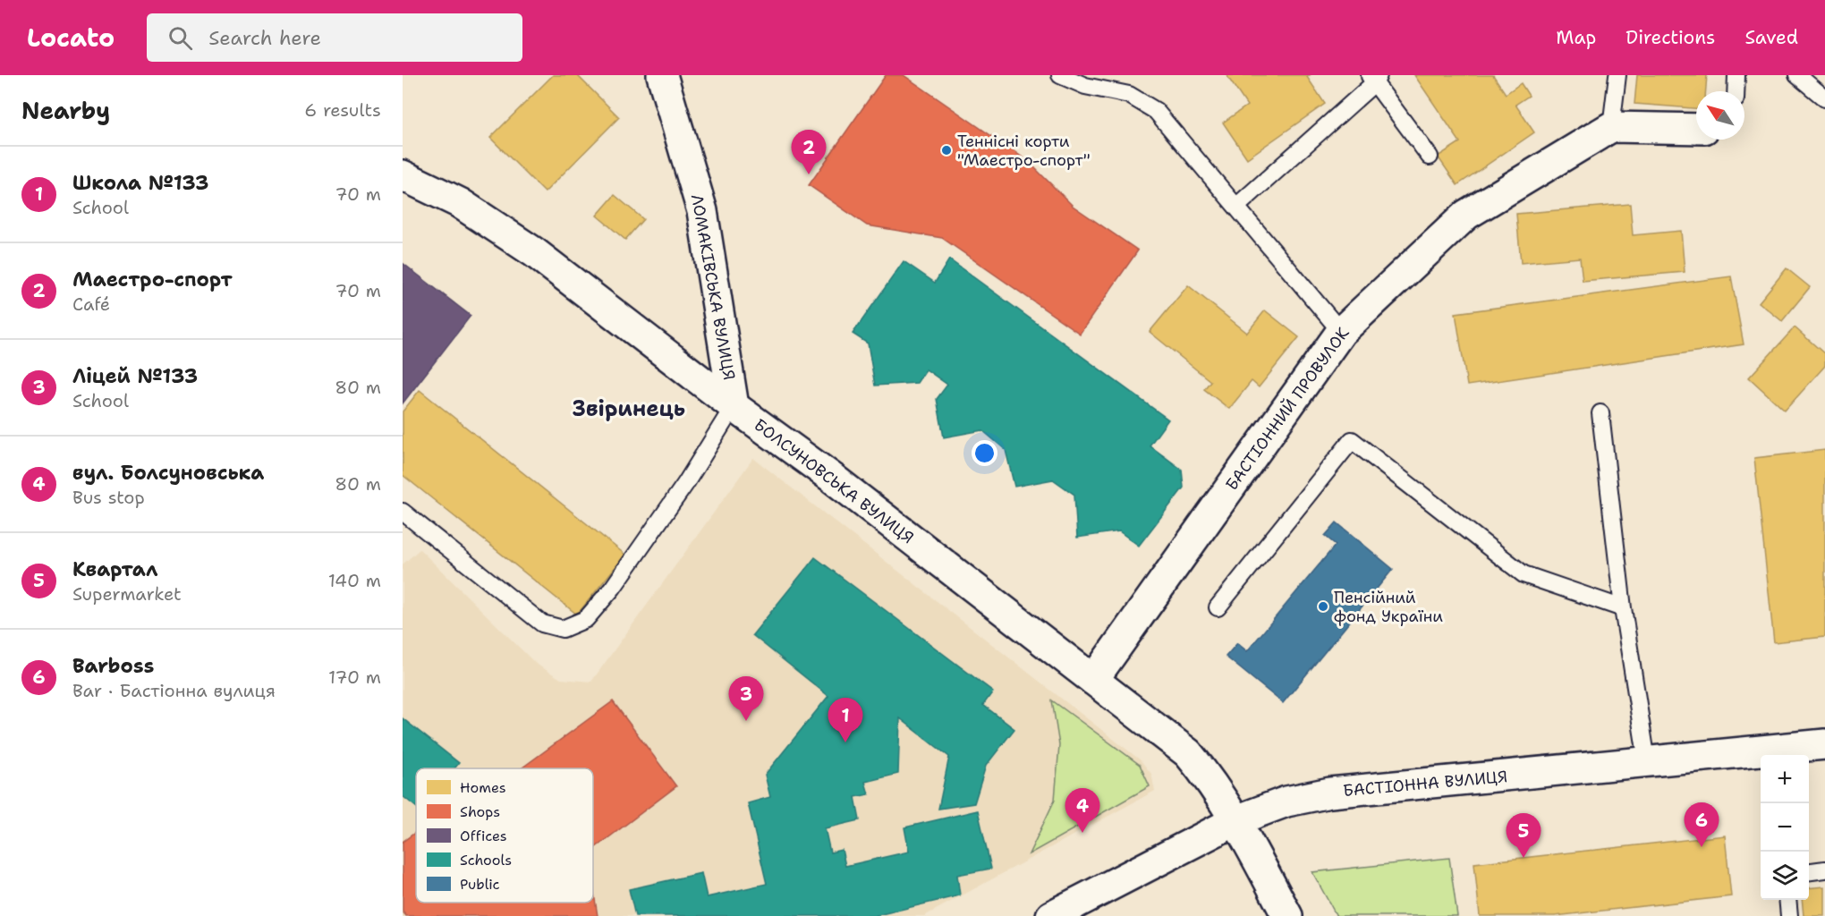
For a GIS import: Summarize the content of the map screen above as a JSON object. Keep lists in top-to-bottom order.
{
  "streets": {
    "street": [
      "ЛОМАКІВСЬКА ВУЛИЦЯ",
      "БАСТІОННИЙ ПРОВУЛОК",
      "БОЛСУНОВСЬКА ВУЛИЦЯ",
      "БАСТІОННА ВУЛИЦЯ"
    ]
  },
  "crossings": [
    ["ЛОМАКІВСЬКА ВУЛИЦЯ", "БОЛСУНОВСЬКА ВУЛИЦЯ"],
    ["БАСТІОННИЙ ПРОВУЛОК", "БОЛСУНОВСЬКА ВУЛИЦЯ"],
    ["БОЛСУНОВСЬКА ВУЛИЦЯ", "БАСТІОННА ВУЛИЦЯ"]
  ],
  "districts": ["Звіринець"],
  "places": ["Теннісні корти \"Маестро-спорт\"", "Пенсійний фонд України"],
  "legend": [
    "Homes",
    "Shops",
    "Offices",
    "Schools",
    "Public"
  ],
  "north": "top left",
  "page": {
    "header": "Locato",
    "search": "Search here",
    "nav": ["Map", "Directions", "Saved"],
    "heading": ["Nearby", "6 results"],
    "pins": [
      "2",
      "3",
      "1",
      "4",
      "6",
      "5"
    ],
    "list": [
      {
        "mark": "1",
        "name": "Школа №133",
        "note": "School",
        "value": "70 m"
      },
      {
        "mark": "2",
        "name": "Маестро-спорт",
        "note": "Café",
        "value": "70 m"
      },
      {
        "mark": "3",
        "name": "Ліцей №133",
        "note": "School",
        "value": "80 m"
      },
      {
        "mark": "4",
        "name": "вул. Болсуновська",
        "note": "Bus stop",
        "value": "80 m"
      },
      {
        "mark": "5",
        "name": "Квартал",
        "note": "Supermarket",
        "value": "140 m"
      },
      {
        "mark": "6",
        "name": "Barboss",
        "note": "Bar · Бастіонна вулиця",
        "value": "170 m"
      }
    ],
    "map_buttons": ["+", "−"]
  }
}
